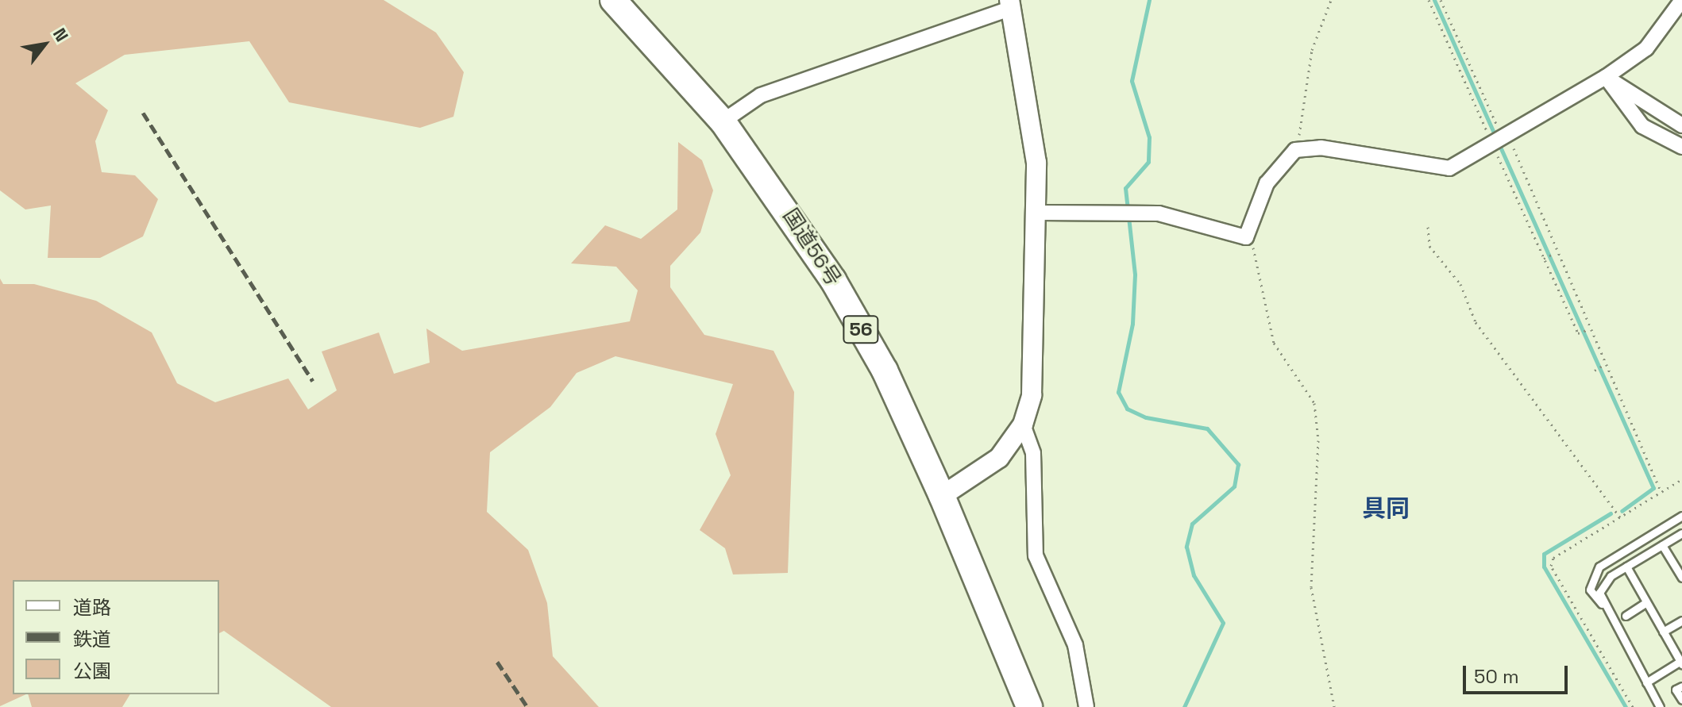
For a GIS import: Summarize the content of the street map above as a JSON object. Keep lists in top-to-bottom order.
{
  "streets": {
    "highway": ["国道56号", "56"]
  },
  "districts": ["具同"],
  "legend": ["道路", "鉄道", "公園"],
  "scale_bar": "50 m",
  "north": "top right"
}
